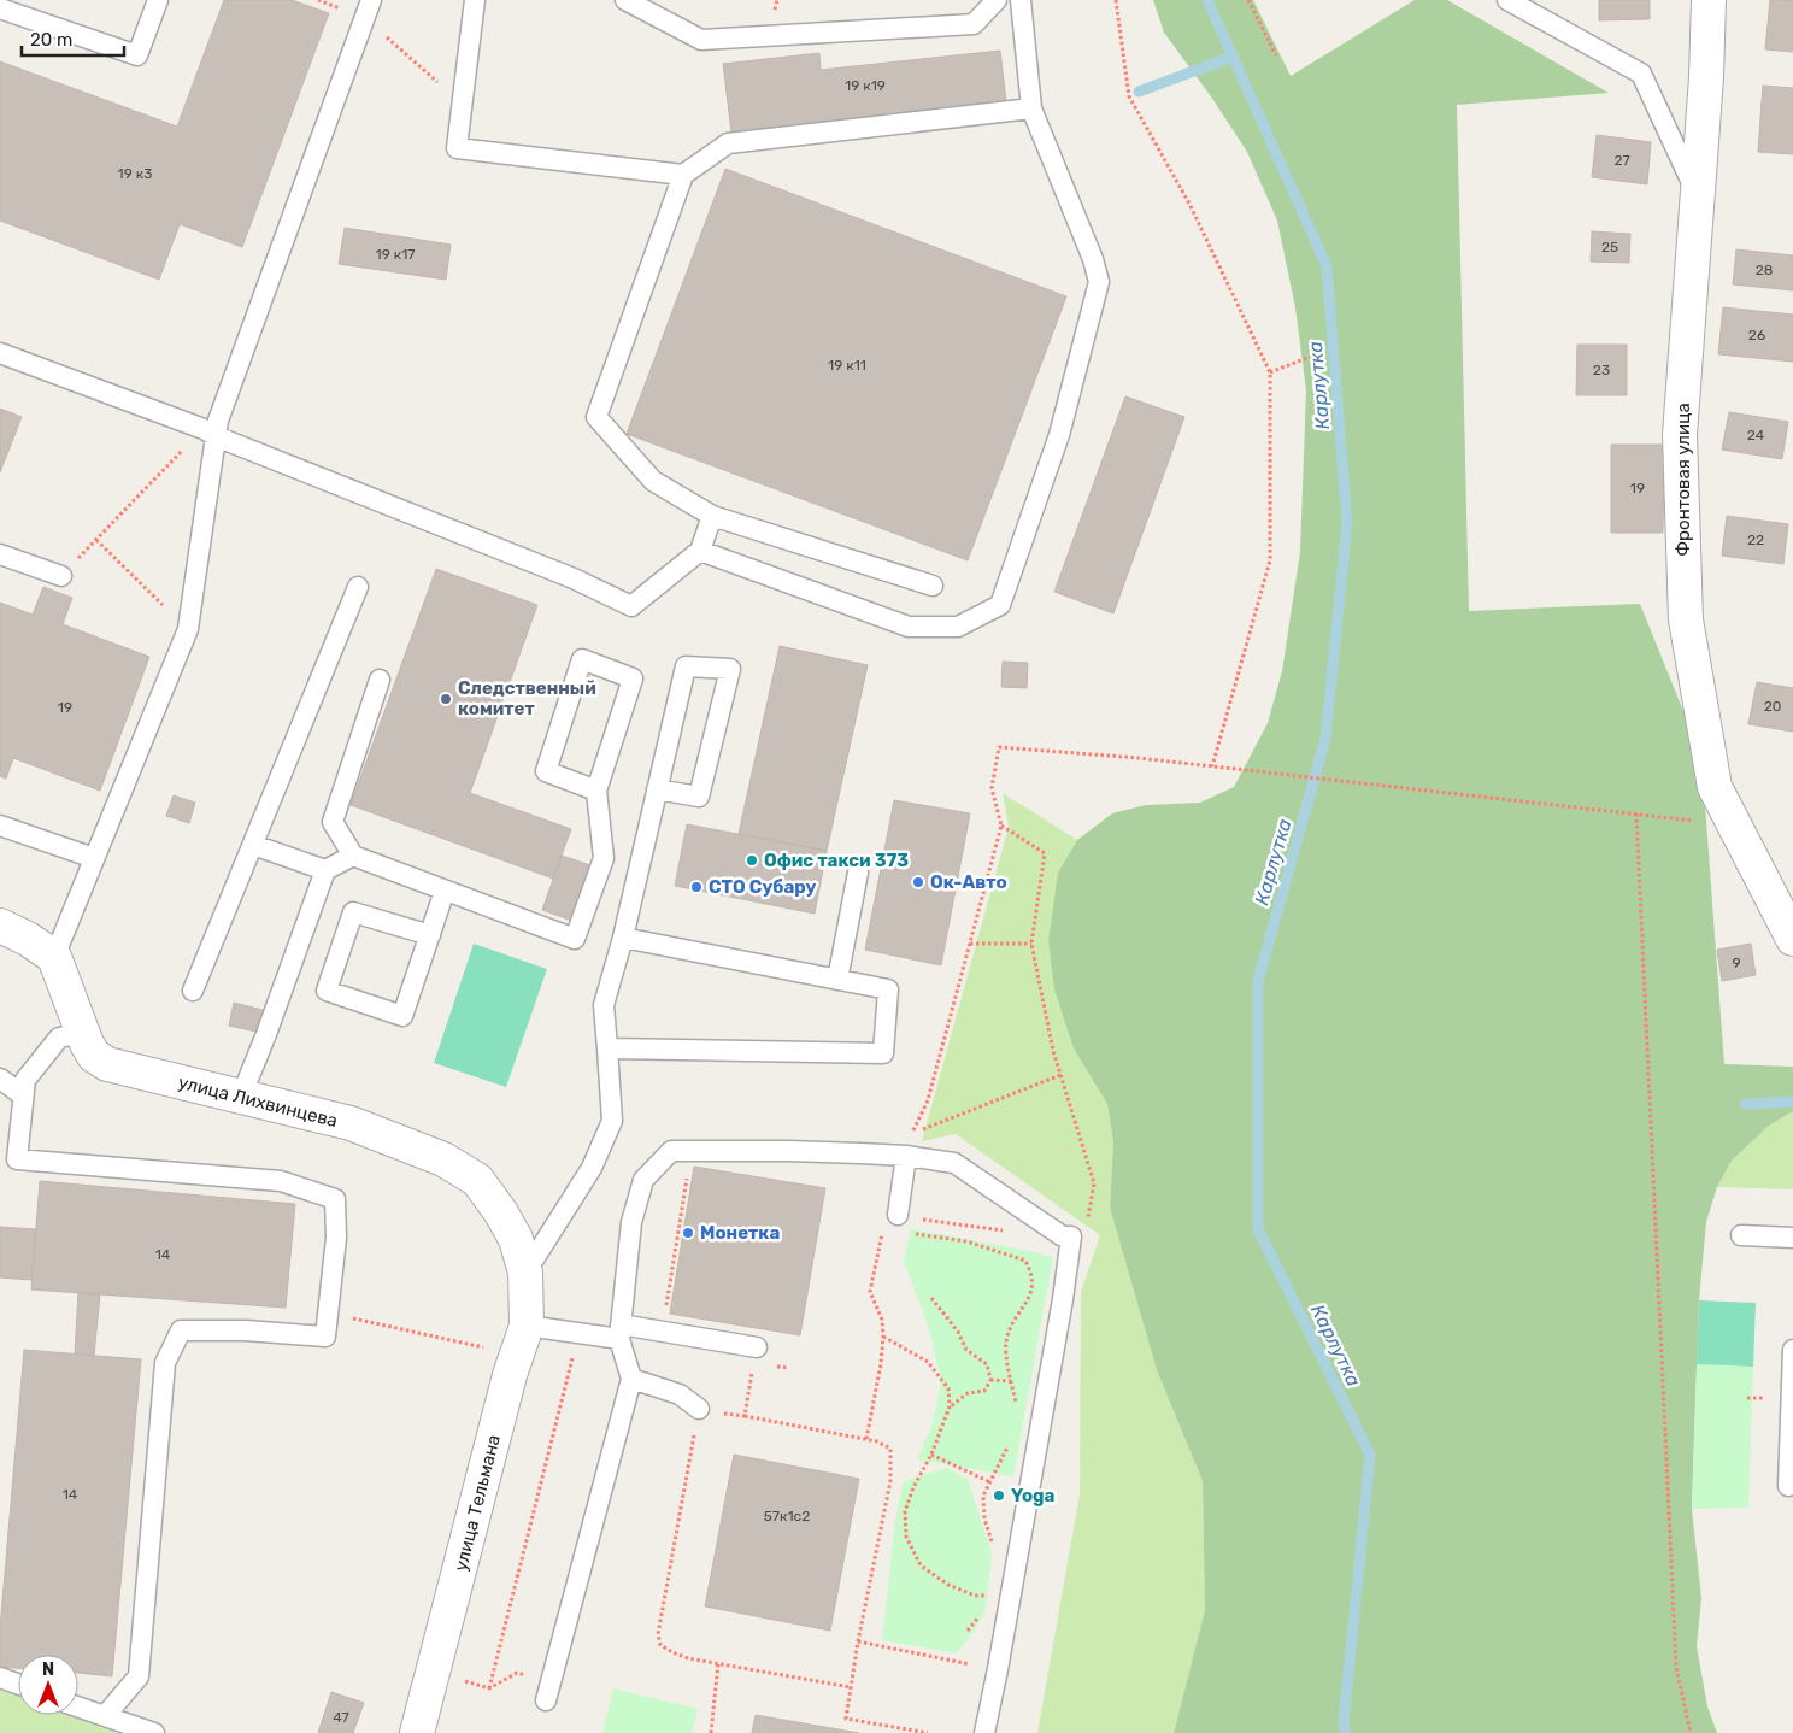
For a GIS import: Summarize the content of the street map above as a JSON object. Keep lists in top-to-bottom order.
{
  "streets": {
    "street": ["Фронтовая улица", "улица Лихвинцева", "улица Тельмана"]
  },
  "crossings": [
    ["улица Лихвинцева", "улица Тельмана"]
  ],
  "water": ["Карлутка"],
  "places": [
    "Следственный комитет",
    "Офис такси 373",
    "Ок-Авто",
    "СТО Субару",
    "Монетка",
    "Yoga"
  ],
  "house_numbers": [
    "19 к19",
    "27",
    "19 к3",
    "25",
    "19 к17",
    "28",
    "26",
    "19 к11",
    "23",
    "24",
    "19",
    "22",
    "20",
    "19",
    "9",
    "14",
    "14",
    "57к1с2",
    "47"
  ],
  "scale_bar": "20 m",
  "north": "top"
}
